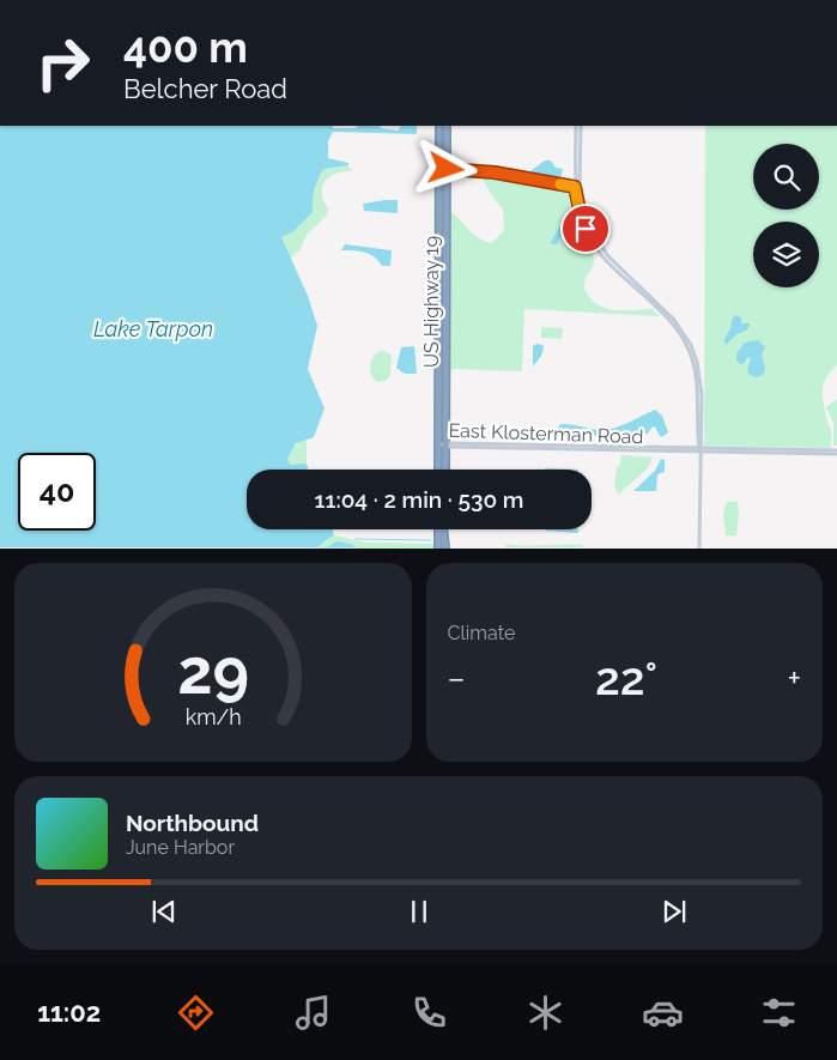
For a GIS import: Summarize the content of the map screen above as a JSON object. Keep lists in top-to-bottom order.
{
  "streets": {
    "highway": ["US Highway 19"],
    "main road": ["East Klosterman Road"]
  },
  "crossings": [
    ["US Highway 19", "East Klosterman Road"]
  ],
  "water": ["Lake Tarpon"],
  "page": {
    "turn": ["400 m", "Belcher Road"],
    "limit": "40",
    "trip": "11:04 · 2 min · 530 m",
    "tile": "Climate",
    "heat": ["−", "22°", "+"],
    "song": ["Northbound", "June Harbor"],
    "tabs": "11:02",
    "gauge": ["29", "km/h"]
  }
}
